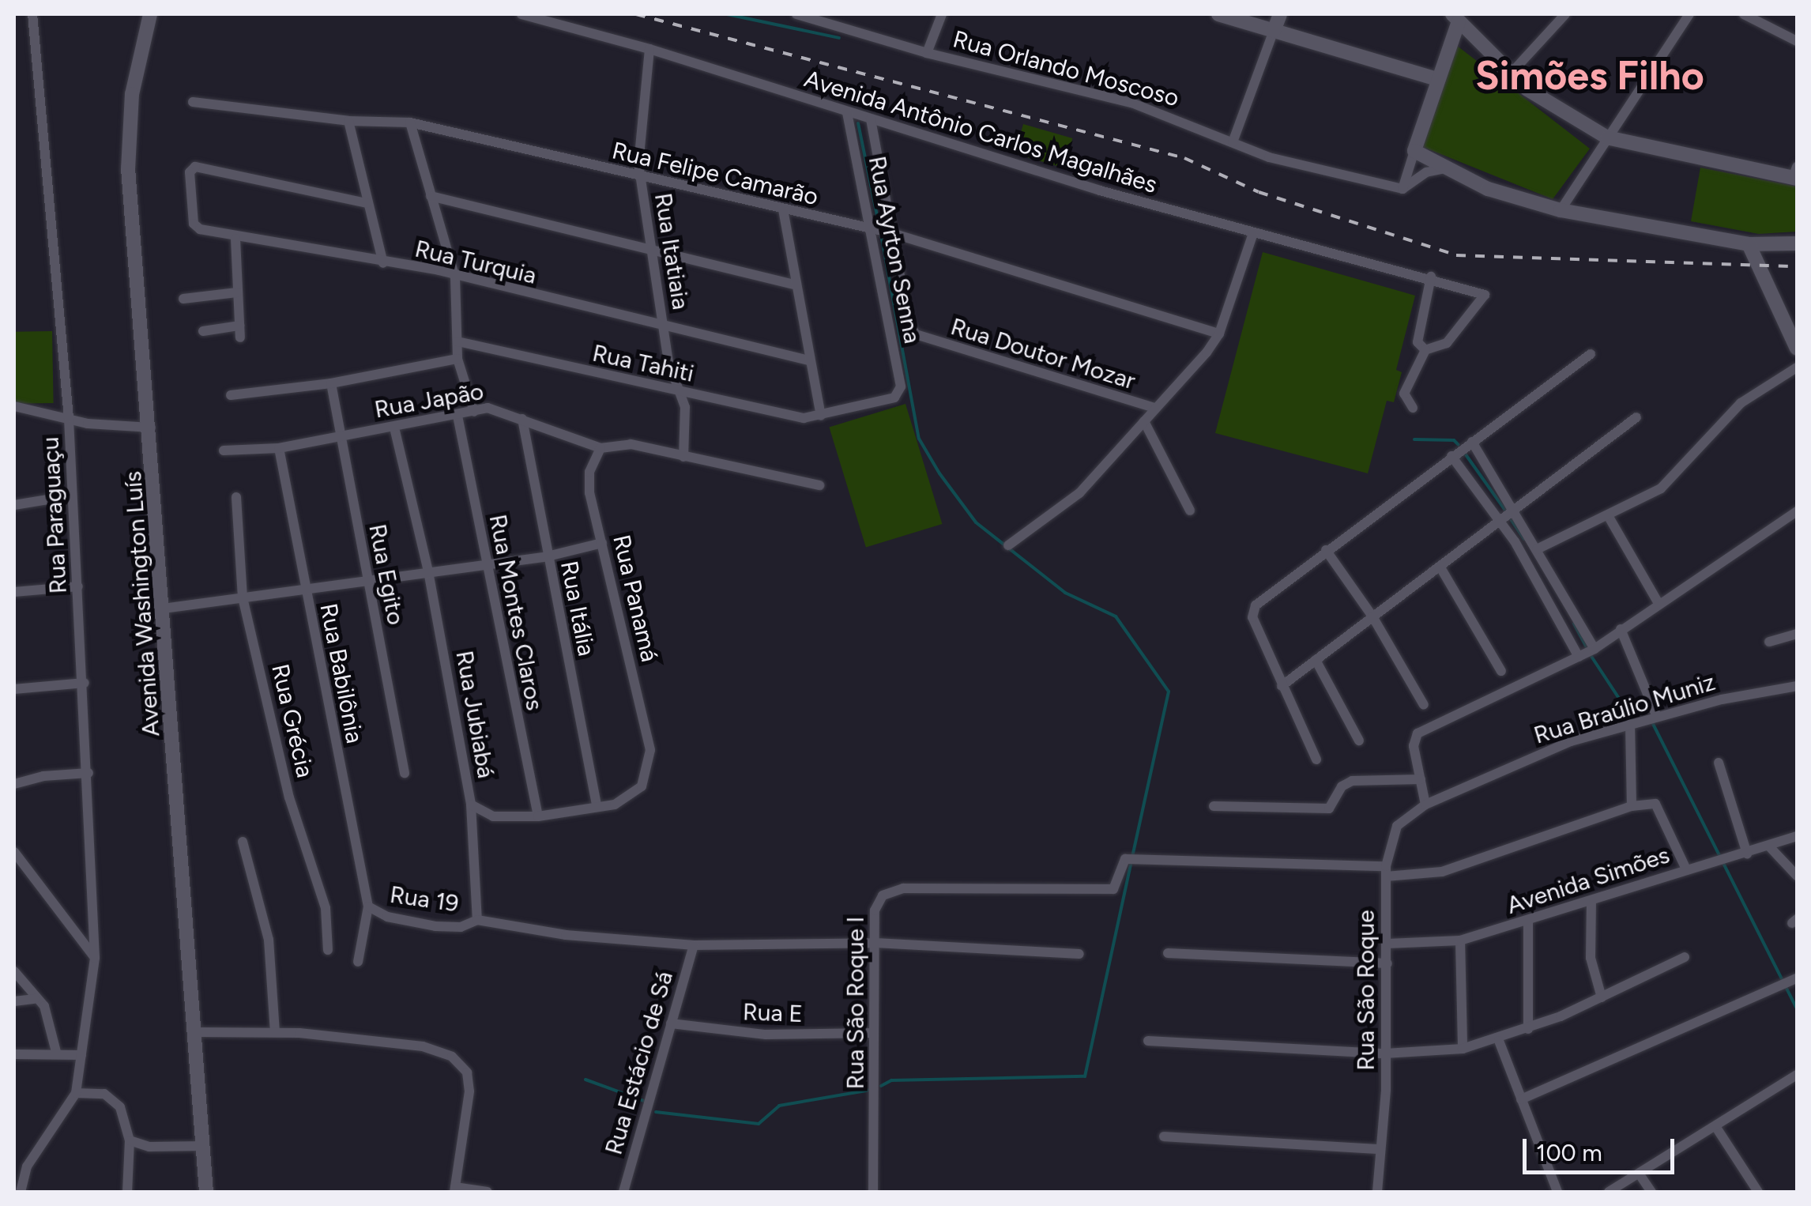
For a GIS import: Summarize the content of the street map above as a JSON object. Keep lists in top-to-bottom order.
{
  "streets": {
    "main road": ["Avenida Washington Luís"],
    "street": [
      "Rua Orlando Moscoso",
      "Avenida Antônio Carlos Magalhães",
      "Rua Felipe Camarão",
      "Rua Ayrton Senna",
      "Rua Itatiaia",
      "Rua Turquia",
      "Rua Doutor Mozar",
      "Rua Tahiti",
      "Rua Japão",
      "Rua Paraguaçu",
      "Rua Egito",
      "Rua Panamá",
      "Rua Itália",
      "Rua Montes Claros",
      "Rua Babilônia",
      "Rua Braúlio Muniz",
      "Rua Jubiabá",
      "Rua Grécia",
      "Avenida Simões",
      "Rua 19",
      "Rua São Roque",
      "Rua São Roque I",
      "Rua E",
      "Rua Estácio de Sá"
    ]
  },
  "crossings": [
    ["Avenida Antônio Carlos Magalhães", "Rua Ayrton Senna"],
    ["Avenida Antônio Carlos Magalhães", "Rua Itatiaia"],
    ["Rua Felipe Camarão", "Rua Ayrton Senna"],
    ["Rua Felipe Camarão", "Rua Itatiaia"],
    ["Rua Ayrton Senna", "Rua Doutor Mozar"],
    ["Rua Ayrton Senna", "Rua Tahiti"],
    ["Rua Itatiaia", "Rua Turquia"],
    ["Rua Itatiaia", "Rua Tahiti"],
    ["Rua Itatiaia", "Rua Japão"],
    ["Rua Japão", "Rua Egito"],
    ["Rua Japão", "Rua Panamá"],
    ["Rua Japão", "Rua Itália"],
    ["Rua Japão", "Rua Montes Claros"],
    ["Rua Japão", "Rua Babilônia"],
    ["Rua Japão", "Rua Jubiabá"],
    ["Rua Panamá", "Rua Jubiabá"],
    ["Rua Itália", "Rua Jubiabá"],
    ["Rua Montes Claros", "Rua Jubiabá"],
    ["Rua Babilônia", "Rua 19"],
    ["Rua Braúlio Muniz", "Rua São Roque"],
    ["Avenida Simões", "Rua São Roque"],
    ["Rua 19", "Rua São Roque I"],
    ["Rua 19", "Rua Estácio de Sá"],
    ["Rua São Roque", "Rua São Roque I"],
    ["Rua São Roque I", "Rua E"],
    ["Rua E", "Rua Estácio de Sá"]
  ],
  "districts": ["Simões Filho"],
  "scale_bar": "100 m"
}
